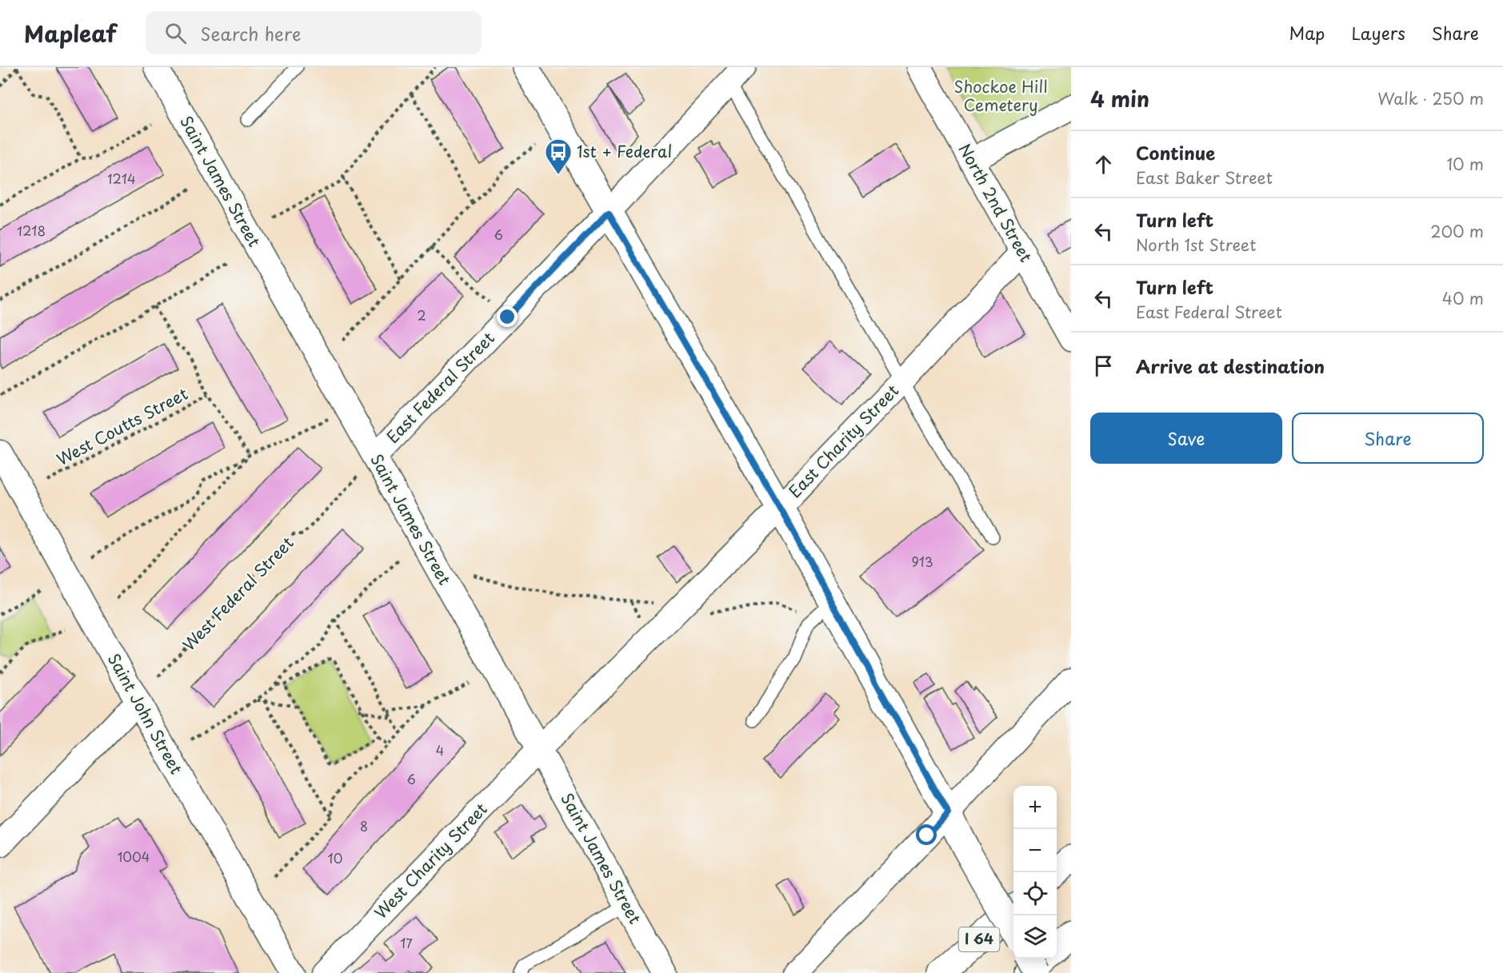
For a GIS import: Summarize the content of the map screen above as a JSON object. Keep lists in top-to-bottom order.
{
  "streets": {
    "main road": ["I 64"],
    "street": [
      "Saint James Street",
      "North 2nd Street",
      "East Federal Street",
      "East Charity Street",
      "Saint John Street",
      "West Charity Street"
    ],
    "path": ["West Coutts Street", "West Federal Street"]
  },
  "crossings": [
    ["Saint James Street", "East Federal Street"],
    ["Saint James Street", "East Charity Street"],
    ["Saint James Street", "West Federal Street"],
    ["Saint James Street", "West Charity Street"],
    ["North 2nd Street", "East Charity Street"],
    ["East Federal Street", "West Federal Street"],
    ["East Charity Street", "West Charity Street"]
  ],
  "parks": ["Shockoe Hill Cemetery"],
  "places": {
    "bus stop": ["1st + Federal"]
  },
  "house_numbers": [
    "1214",
    "1218",
    "6",
    "2",
    "913",
    "4",
    "6",
    "8",
    "1004",
    "10",
    "17"
  ],
  "page": {
    "header": "Mapleaf",
    "search": "Search here",
    "nav": ["Map", "Layers", "Share"],
    "heading": ["4 min", "Walk · 250 m"],
    "list": [
      ["Continue", "East Baker Street", "10 m"],
      ["Turn left", "North 1st Street", "200 m"],
      ["Turn left", "East Federal Street", "40 m"],
      "Arrive at destination"
    ],
    "buttons": ["Save", "Share"],
    "map_buttons": ["+", "−"]
  }
}
